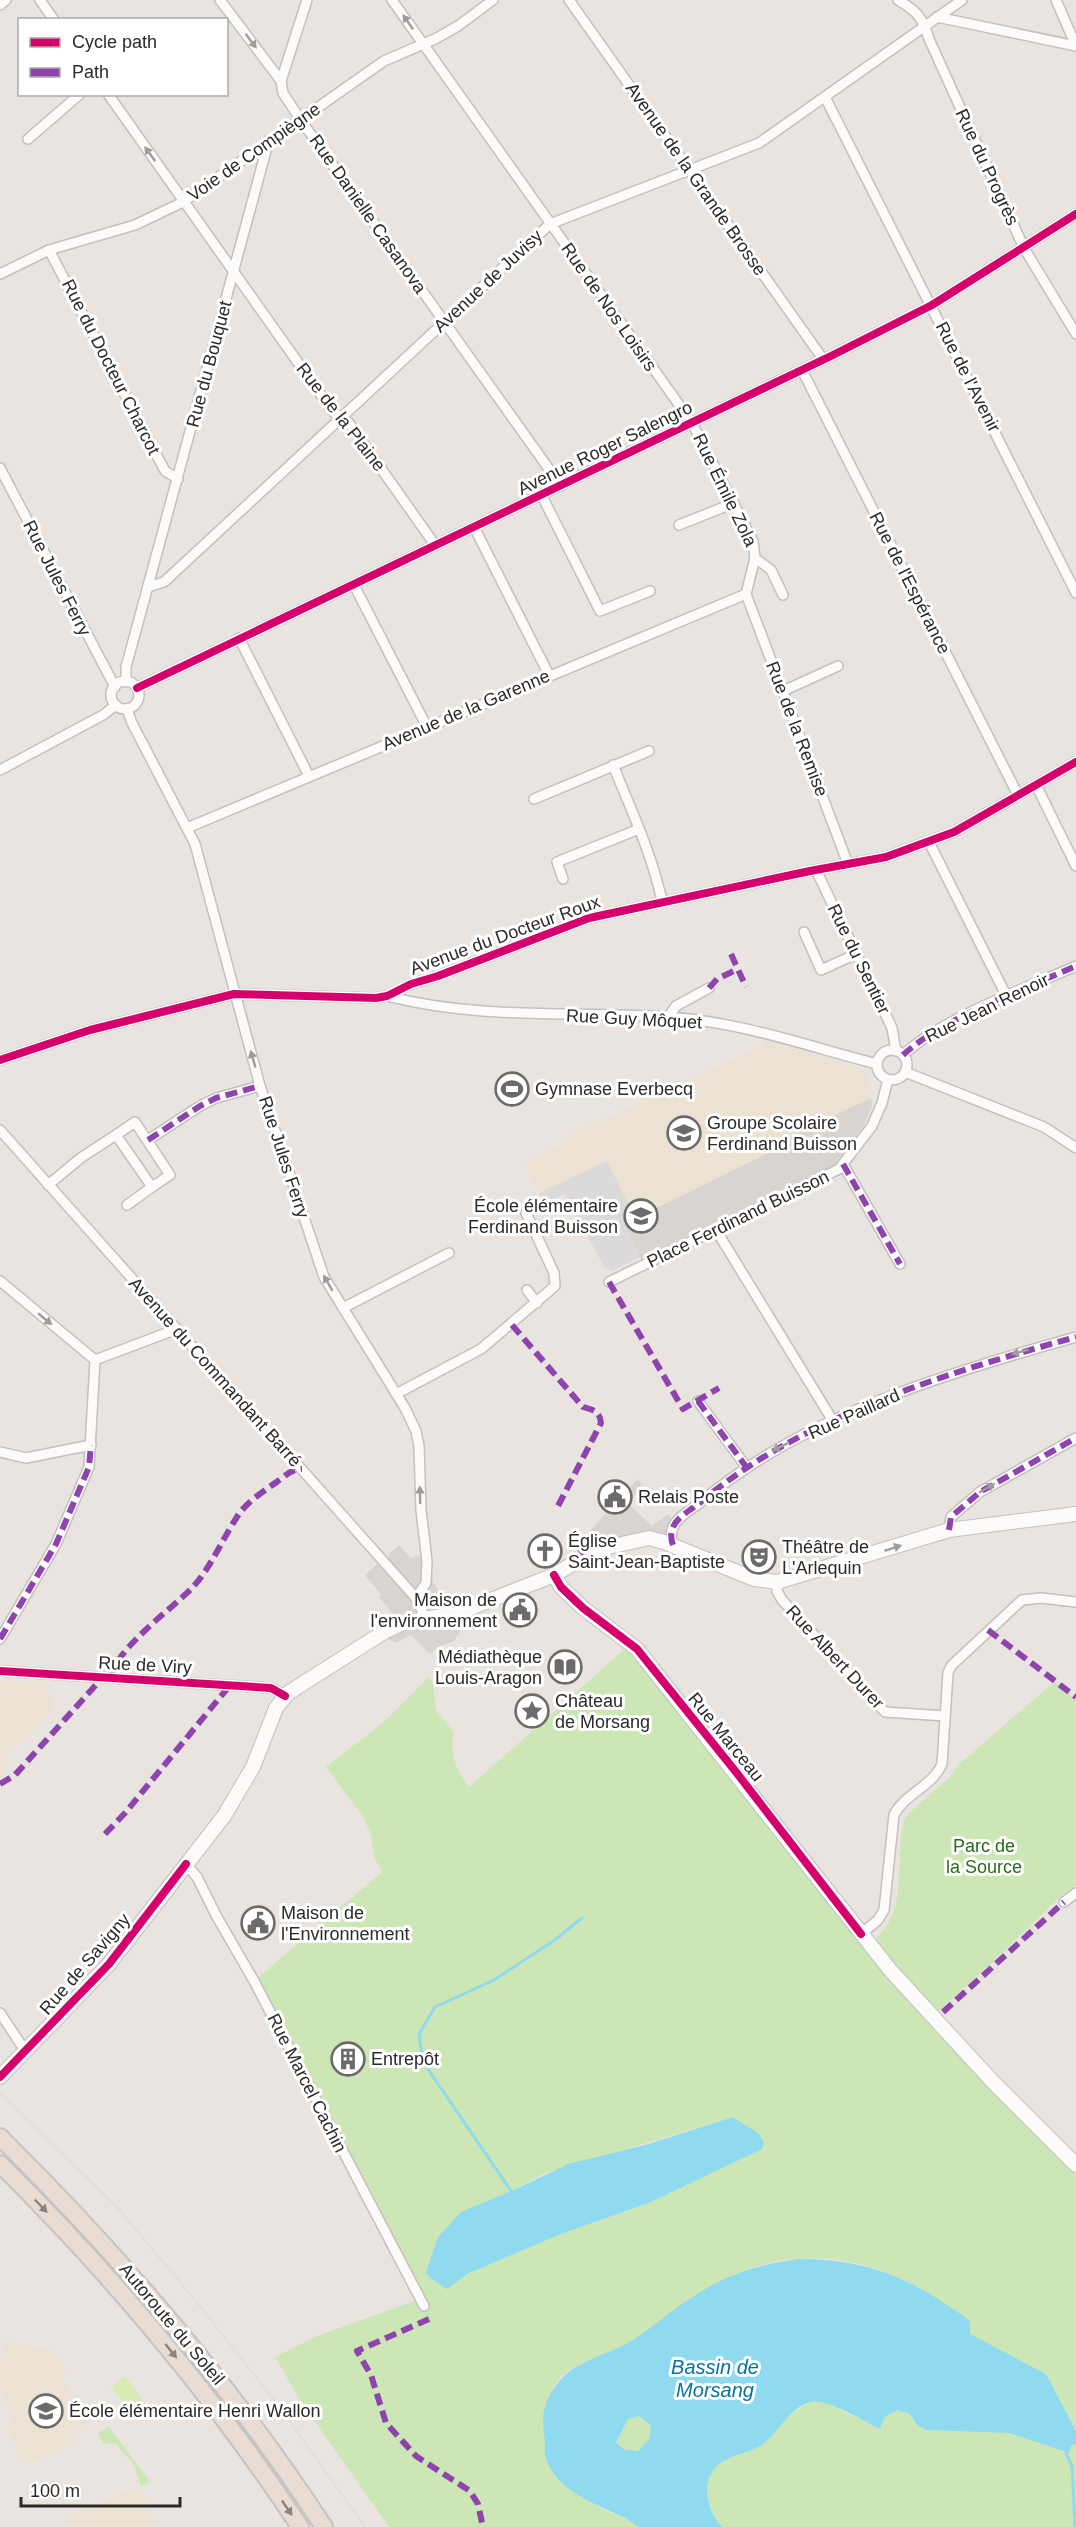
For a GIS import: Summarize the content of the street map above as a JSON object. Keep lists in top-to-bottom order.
{
  "streets": {
    "highway": ["Autoroute du Soleil"],
    "main road": ["Rue Marceau", "Rue de Savigny"],
    "street": [
      "Voie de Compiègne",
      "Rue du Progrès",
      "Avenue de la Grande Brosse",
      "Rue Danielle Casanova",
      "Avenue de Juvisy",
      "Rue de Nos Loisirs",
      "Rue du Bouquet",
      "Rue du Docteur Charcot",
      "Rue de l'Avenir",
      "Rue de la Plaine",
      "Avenue Roger Salengro",
      "Rue Émile Zola",
      "Rue Jules Ferry",
      "Rue de l'Espérance",
      "Avenue de la Garenne",
      "Rue de la Remise",
      "Avenue du Docteur Roux",
      "Rue du Sentier",
      "Rue Jean Renoir",
      "Rue Guy Môquet",
      "Place Ferdinand Buisson",
      "Avenue du Commandant Barré",
      "Rue Paillard",
      "Rue Albert Durer",
      "Rue de Viry",
      "Rue Marcel Cachin"
    ]
  },
  "crossings": [
    ["Voie de Compiègne", "Rue Danielle Casanova"],
    ["Voie de Compiègne", "Rue de Nos Loisirs"],
    ["Voie de Compiègne", "Rue du Bouquet"],
    ["Voie de Compiègne", "Rue du Docteur Charcot"],
    ["Voie de Compiègne", "Rue de la Plaine"],
    ["Rue du Progrès", "Avenue de Juvisy"],
    ["Rue du Progrès", "Avenue Roger Salengro"],
    ["Avenue de la Grande Brosse", "Avenue de Juvisy"],
    ["Avenue de la Grande Brosse", "Avenue Roger Salengro"],
    ["Rue Danielle Casanova", "Avenue de Juvisy"],
    ["Rue Danielle Casanova", "Avenue Roger Salengro"],
    ["Avenue de Juvisy", "Rue de Nos Loisirs"],
    ["Avenue de Juvisy", "Rue du Bouquet"],
    ["Avenue de Juvisy", "Rue de l'Avenir"],
    ["Avenue de Juvisy", "Rue de la Plaine"],
    ["Rue de Nos Loisirs", "Avenue Roger Salengro"],
    ["Rue de Nos Loisirs", "Rue Émile Zola"],
    ["Rue du Bouquet", "Rue du Docteur Charcot"],
    ["Rue du Bouquet", "Rue de la Plaine"],
    ["Rue de l'Avenir", "Avenue Roger Salengro"],
    ["Rue de la Plaine", "Avenue Roger Salengro"],
    ["Avenue Roger Salengro", "Rue Émile Zola"],
    ["Avenue Roger Salengro", "Rue Jules Ferry"],
    ["Avenue Roger Salengro", "Rue de l'Espérance"],
    ["Rue Émile Zola", "Avenue de la Garenne"],
    ["Rue Émile Zola", "Rue de la Remise"],
    ["Rue Jules Ferry", "Avenue de la Garenne"],
    ["Rue Jules Ferry", "Avenue du Docteur Roux"],
    ["Rue Jules Ferry", "Avenue du Commandant Barré"],
    ["Rue de l'Espérance", "Avenue du Docteur Roux"],
    ["Avenue de la Garenne", "Rue de la Remise"],
    ["Rue de la Remise", "Avenue du Docteur Roux"],
    ["Avenue du Docteur Roux", "Rue du Sentier"],
    ["Avenue du Docteur Roux", "Rue Guy Môquet"],
    ["Rue du Sentier", "Rue Jean Renoir"],
    ["Rue du Sentier", "Rue Guy Môquet"],
    ["Rue du Sentier", "Place Ferdinand Buisson"],
    ["Rue Jean Renoir", "Rue Guy Môquet"],
    ["Rue Jean Renoir", "Place Ferdinand Buisson"],
    ["Rue Guy Môquet", "Place Ferdinand Buisson"],
    ["Rue de Viry", "Rue de Savigny"],
    ["Rue de Savigny", "Rue Marcel Cachin"]
  ],
  "one_way": ["Rue Jules Ferry", "Rue Paillard"],
  "water": ["Bassin de Morsang"],
  "parks": ["Parc de la Source"],
  "places": {
    "sports": ["Gymnase Everbecq"],
    "school or university": ["Groupe Scolaire Ferdinand Buisson", "École élémentaire Ferdinand Buisson", "École élémentaire Henri Wallon"],
    "public building": ["Relais Poste", "Maison de l'environnement", "Maison de l'Environnement"],
    "church": ["Église Saint-Jean-Baptiste"],
    "theatre": ["Théâtre de L'Arlequin"],
    "library": ["Médiathèque Louis-Aragon"],
    "place": ["Château de Morsang"],
    "building": ["Entrepôt"]
  },
  "legend": ["Cycle path", "Path"],
  "scale_bar": "100 m"
}
